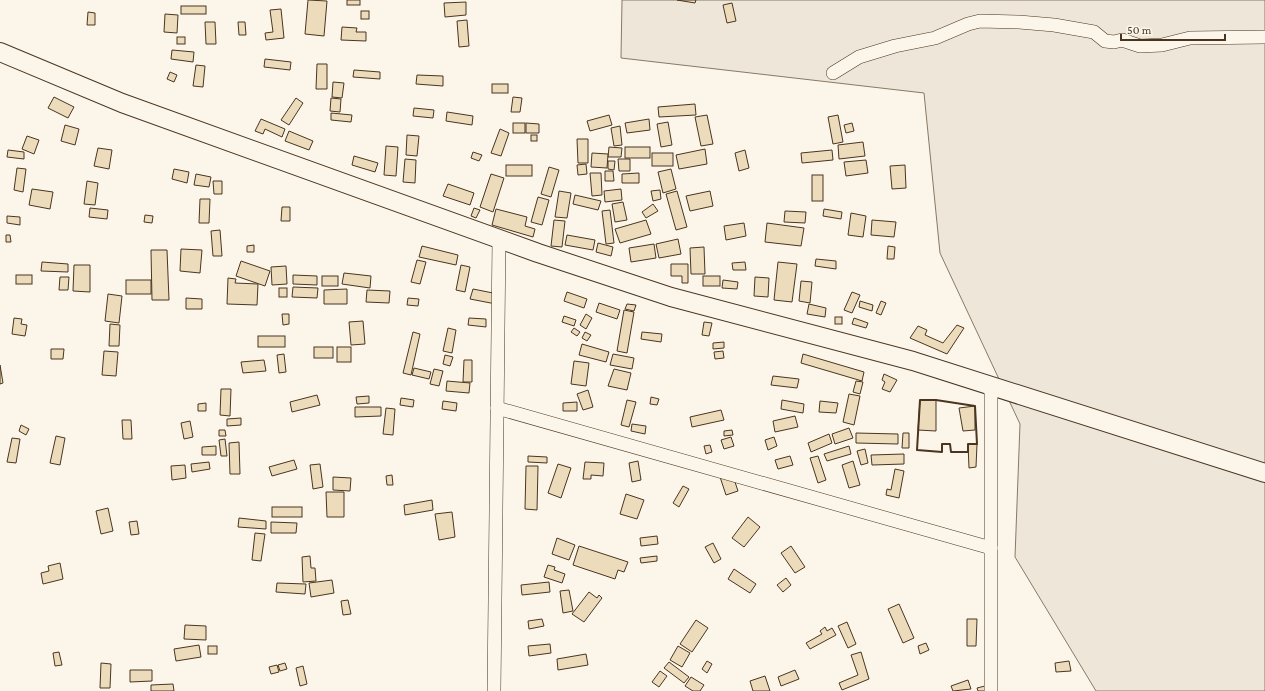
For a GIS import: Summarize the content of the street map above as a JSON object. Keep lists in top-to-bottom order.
{
  "scale_bar": "50 m"
}
